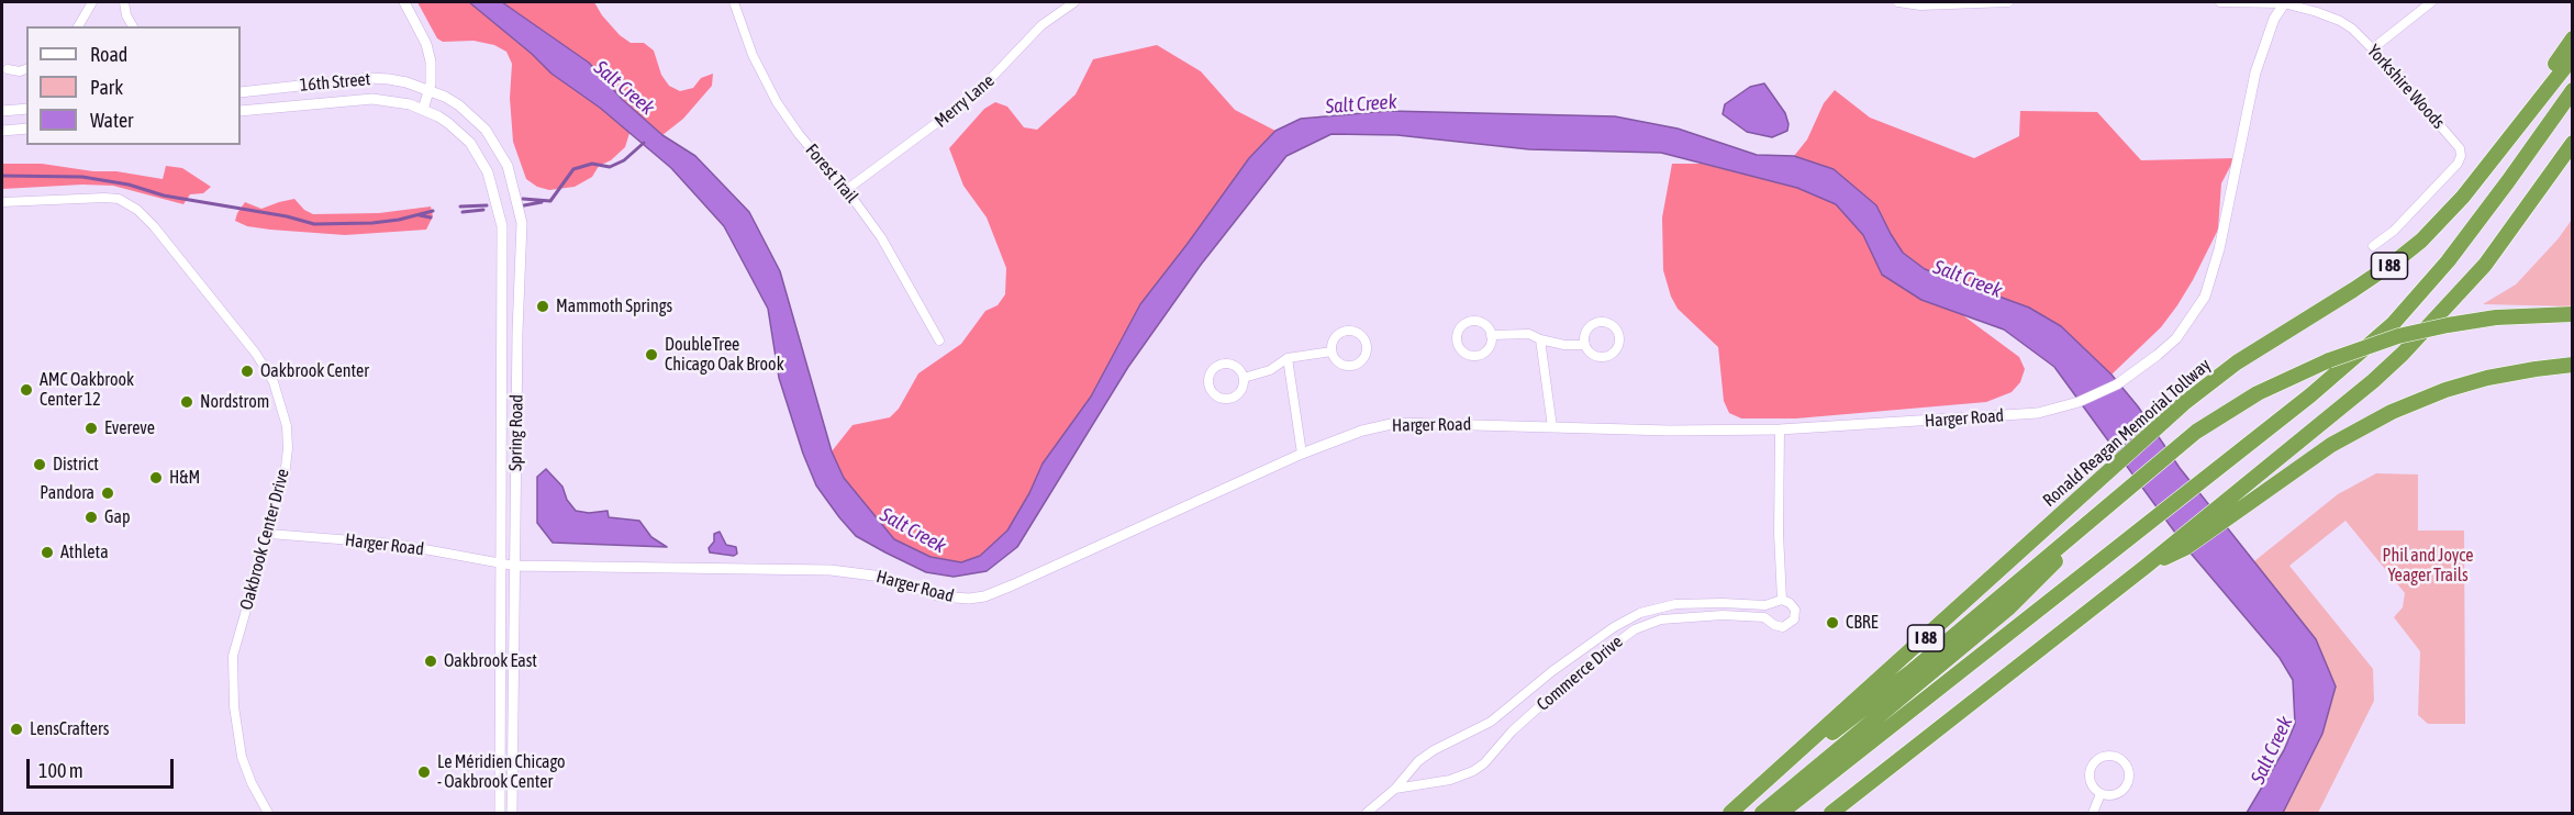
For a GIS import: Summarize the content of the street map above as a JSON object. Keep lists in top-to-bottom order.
{
  "streets": {
    "highway": ["I 88", "Ronald Reagan Memorial Tollway"],
    "street": [
      "16th Street",
      "Yorkshire Woods",
      "Merry Lane",
      "Forest Trail",
      "Harger Road",
      "Spring Road",
      "Oakbrook Center Drive",
      "Commerce Drive"
    ]
  },
  "crossings": [
    ["16th Street", "Spring Road"],
    ["Yorkshire Woods", "Harger Road"],
    ["Merry Lane", "Forest Trail"],
    ["Harger Road", "Spring Road"],
    ["Harger Road", "Oakbrook Center Drive"],
    ["Harger Road", "Commerce Drive"]
  ],
  "water": ["Salt Creek"],
  "parks": ["Phil and Joyce Yeager Trails"],
  "places": [
    "Mammoth Springs",
    "DoubleTree Chicago Oak Brook",
    "Oakbrook Center",
    "AMC Oakbrook Center 12",
    "Nordstrom",
    "Evereve",
    "District",
    "H&M",
    "Pandora",
    "Gap",
    "Athleta",
    "CBRE",
    "Oakbrook East",
    "LensCrafters",
    "Le Méridien Chicago - Oakbrook Center"
  ],
  "legend": ["Road", "Park", "Water"],
  "scale_bar": "100 m"
}
